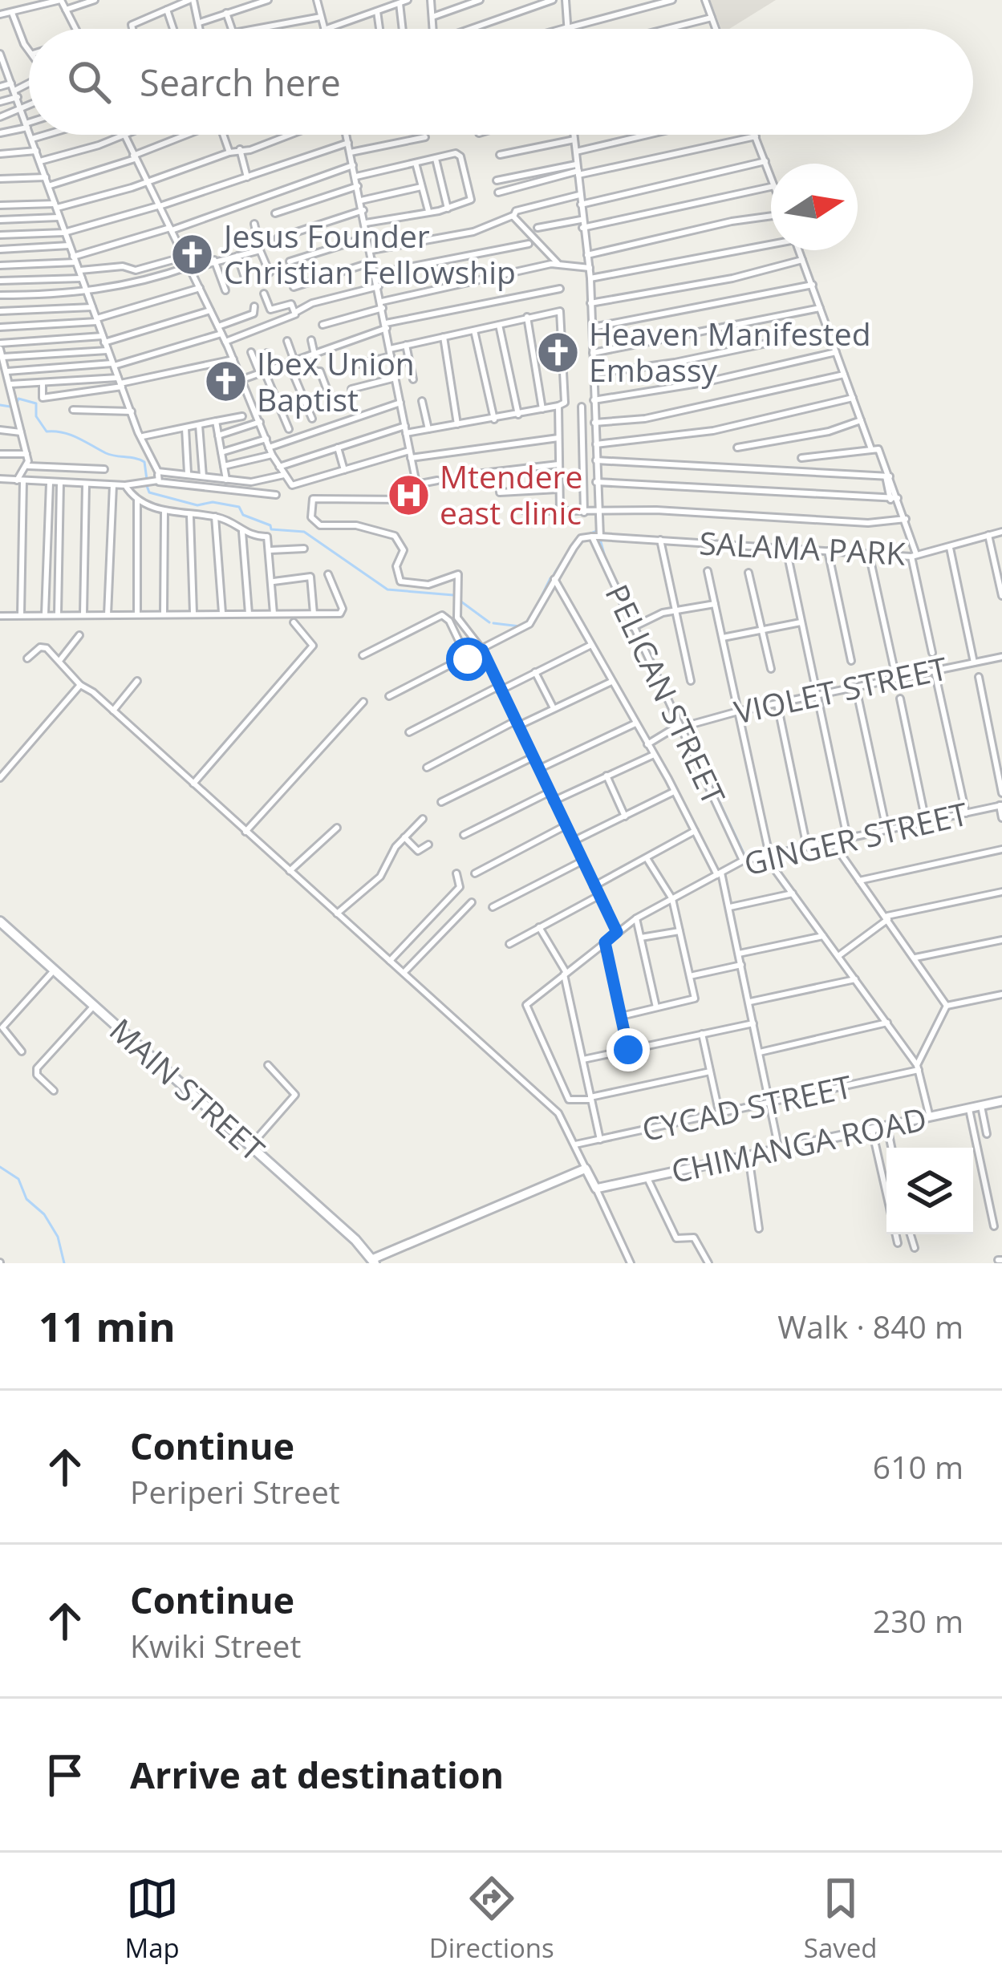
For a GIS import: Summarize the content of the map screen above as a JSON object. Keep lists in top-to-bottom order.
{
  "streets": {
    "main road": ["MAIN STREET"],
    "street": [
      "SALAMA PARK",
      "VIOLET STREET",
      "PELICAN STREET",
      "GINGER STREET",
      "CYCAD STREET",
      "CHIMANGA ROAD"
    ]
  },
  "crossings": [
    ["VIOLET STREET", "PELICAN STREET"],
    ["PELICAN STREET", "GINGER STREET"]
  ],
  "places": {
    "church": ["Jesus Founder Christian Fellowship", "Heaven Manifested Embassy", "Ibex Union Baptist"],
    "hospital": ["Mtendere east clinic"]
  },
  "north": "right",
  "page": {
    "search": "Search here",
    "heading": ["11 min", "Walk · 840 m"],
    "list": [
      ["Continue", "Periperi Street", "610 m"],
      ["Continue", "Kwiki Street", "230 m"],
      "Arrive at destination"
    ],
    "nav": ["Map", "Directions", "Saved"]
  }
}
